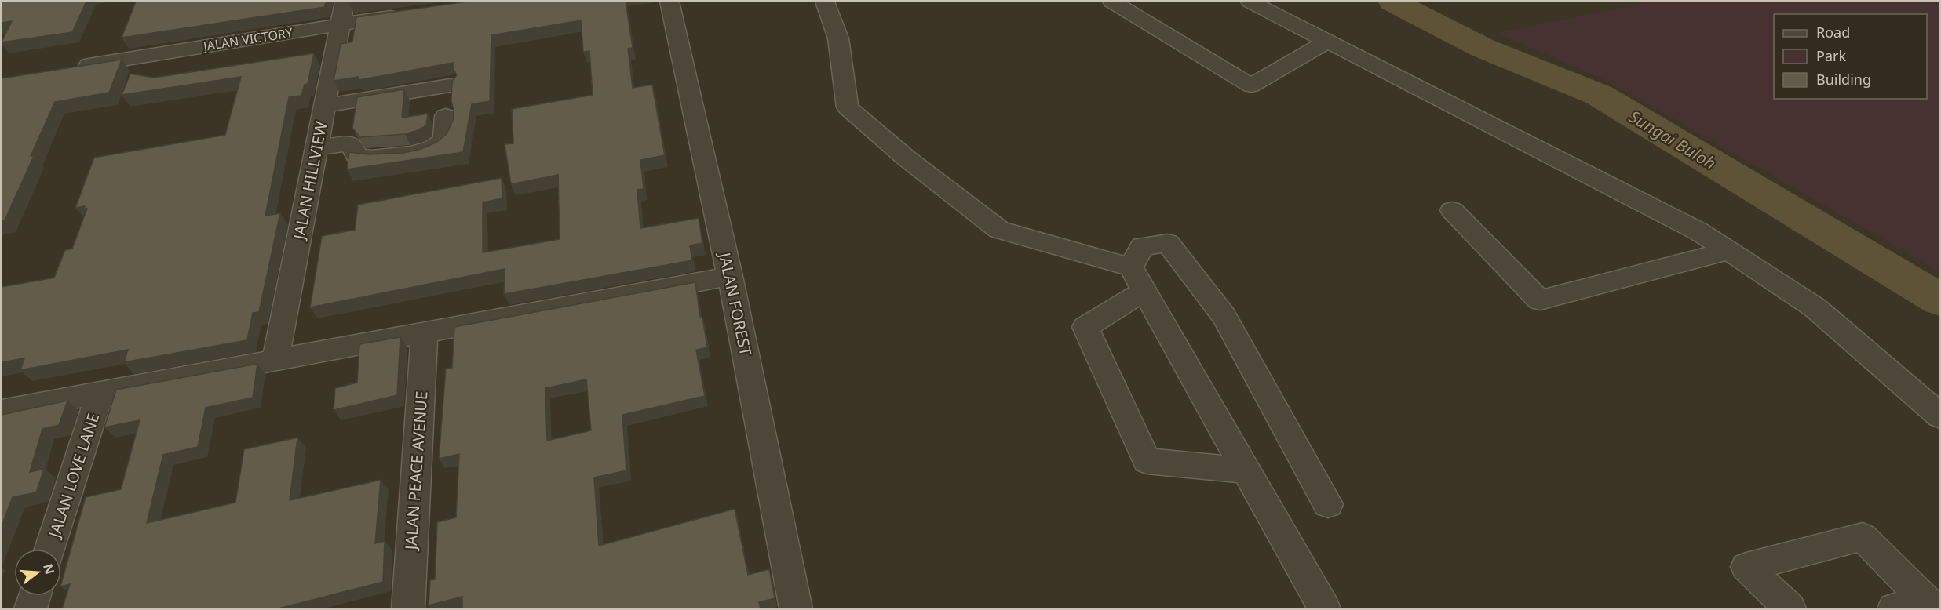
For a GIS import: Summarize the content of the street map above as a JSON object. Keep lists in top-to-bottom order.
{
  "streets": {
    "street": [
      "JALAN VICTORY",
      "JALAN HILLVIEW",
      "JALAN FOREST",
      "JALAN PEACE AVENUE",
      "JALAN LOVE LANE"
    ]
  },
  "crossings": [
    ["JALAN VICTORY", "JALAN HILLVIEW"]
  ],
  "water": ["Sungai Buloh"],
  "legend": ["Road", "Park", "Building"],
  "north": "right"
}
